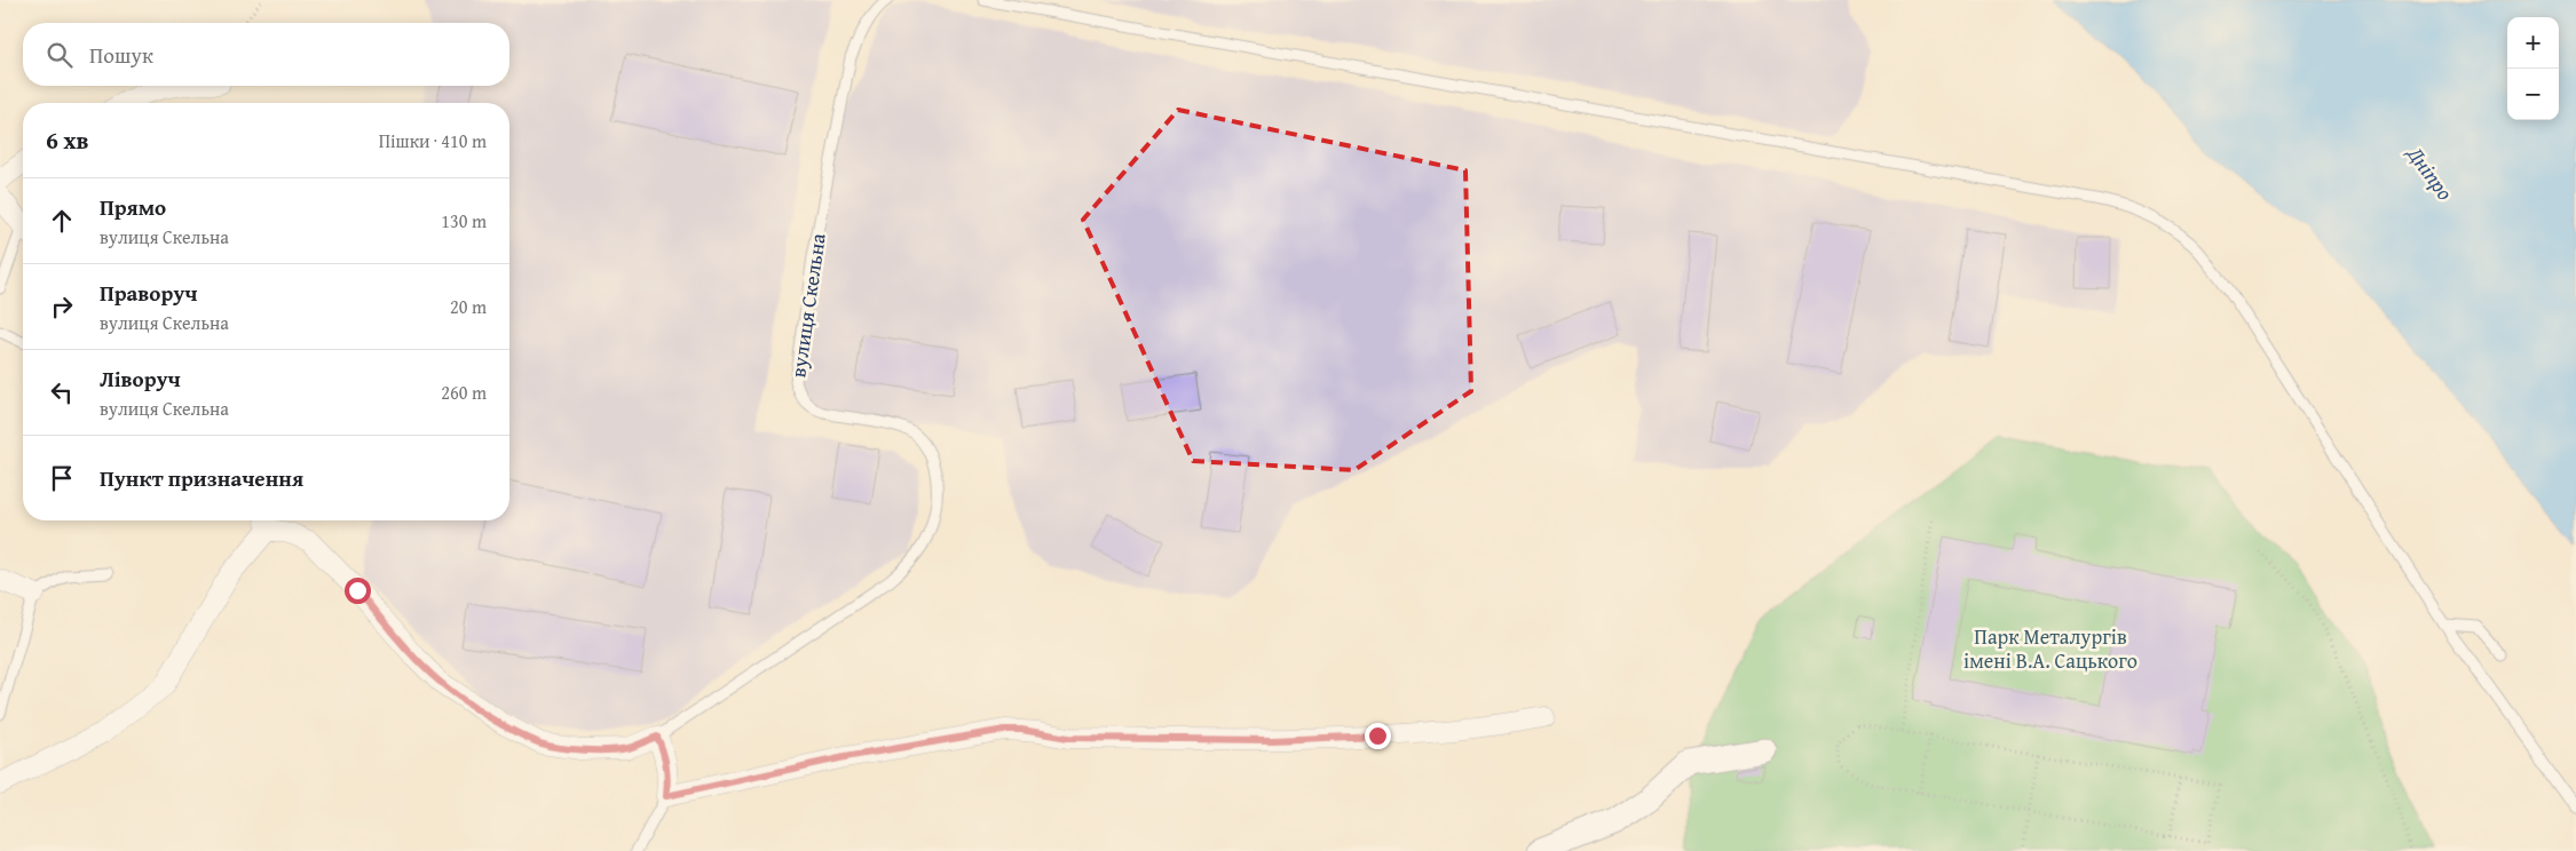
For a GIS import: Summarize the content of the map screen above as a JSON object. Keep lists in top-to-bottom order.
{
  "streets": {
    "street": ["вулиця Скельна"]
  },
  "water": ["Дніпро"],
  "parks": ["Парк Металургів імені В.А. Сацького"],
  "page": {
    "map_buttons": ["+", "−"],
    "search": "Пошук",
    "heading": ["6 хв", "Пішки · 410 m"],
    "list": [
      ["Прямо", "вулиця Скельна", "130 m"],
      ["Праворуч", "вулиця Скельна", "20 m"],
      ["Ліворуч", "вулиця Скельна", "260 m"],
      "Пункт призначення"
    ]
  }
}
